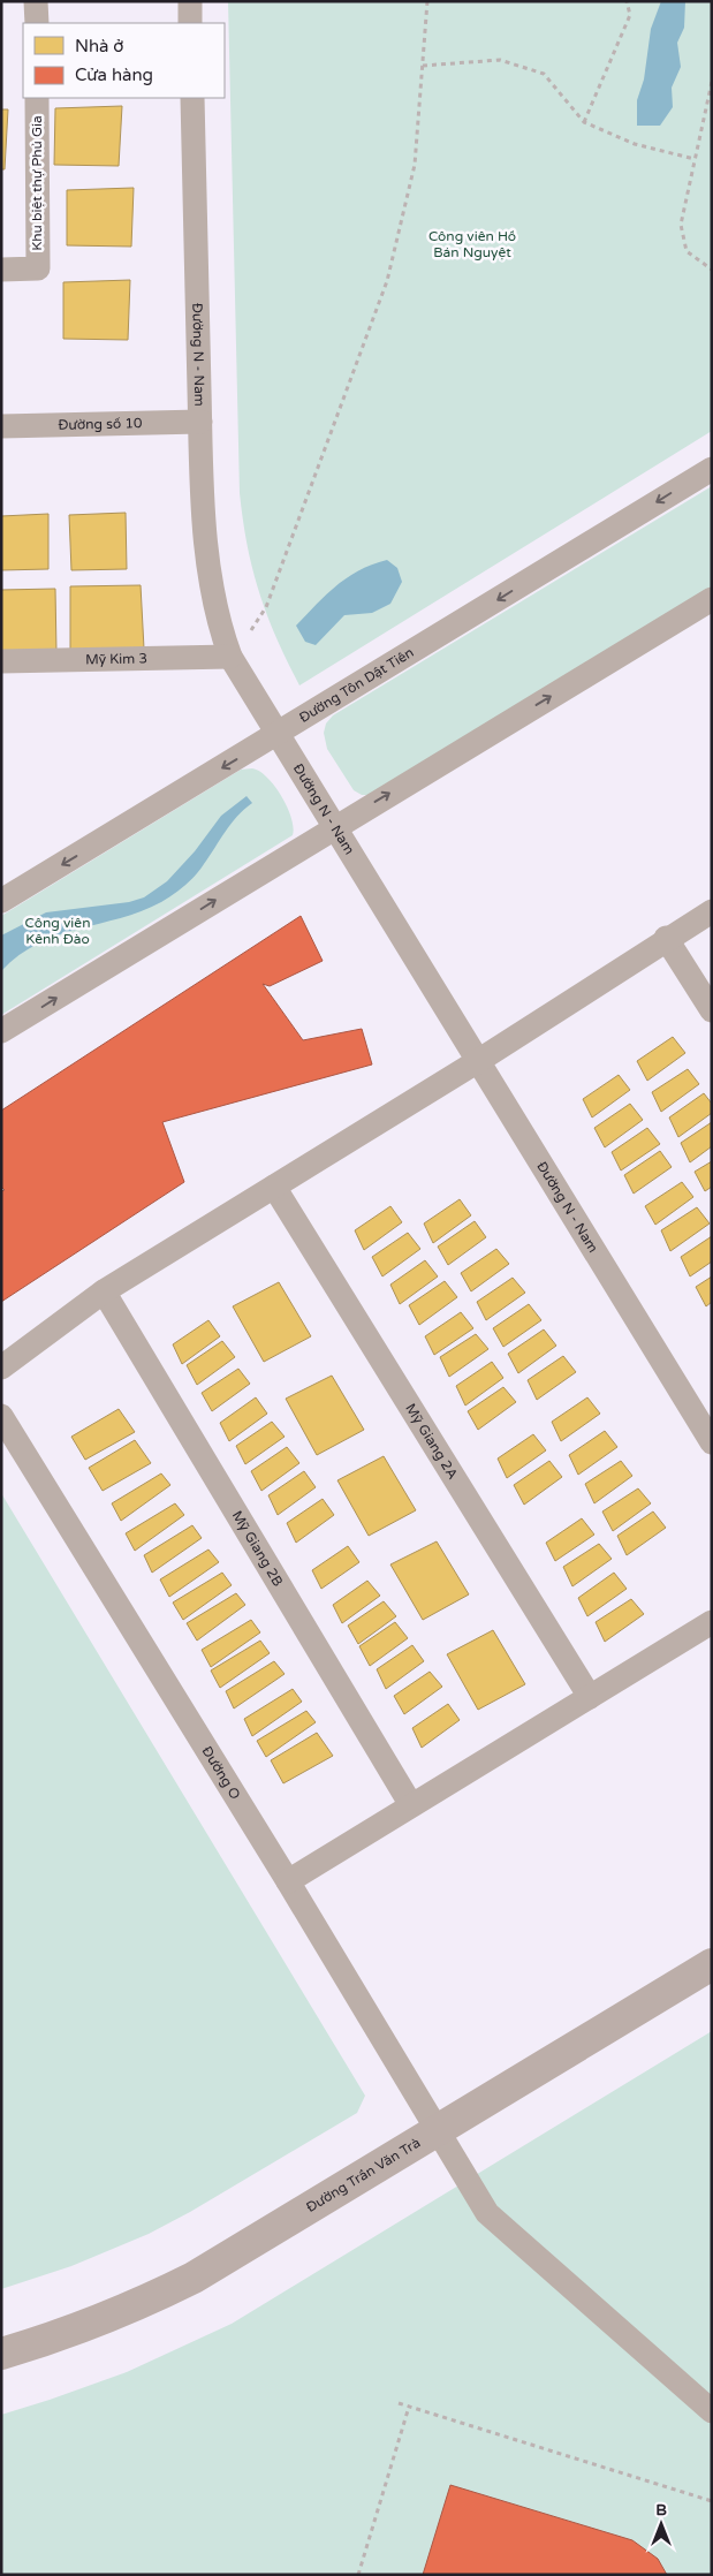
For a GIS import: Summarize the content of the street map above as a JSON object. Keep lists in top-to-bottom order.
{
  "streets": {
    "main road": ["Đường Trần Văn Trà"],
    "street": [
      "Khu biệt thự Phú Gia",
      "Đường N - Nam",
      "Đường số 10",
      "Mỹ Kim 3",
      "Đường Tôn Dật Tiên",
      "Mỹ Giang 2A",
      "Mỹ Giang 2B",
      "Đường O"
    ]
  },
  "crossings": [
    ["Đường N - Nam", "Đường số 10"],
    ["Đường N - Nam", "Mỹ Kim 3"],
    ["Đường N - Nam", "Đường Tôn Dật Tiên"],
    ["Đường O", "Đường Trần Văn Trà"]
  ],
  "parks": ["Công viên Hồ Bán Nguyệt", "Công viên Kênh Đào"],
  "legend": ["Nhà ở", "Cửa hàng"],
  "north": "top"
}
